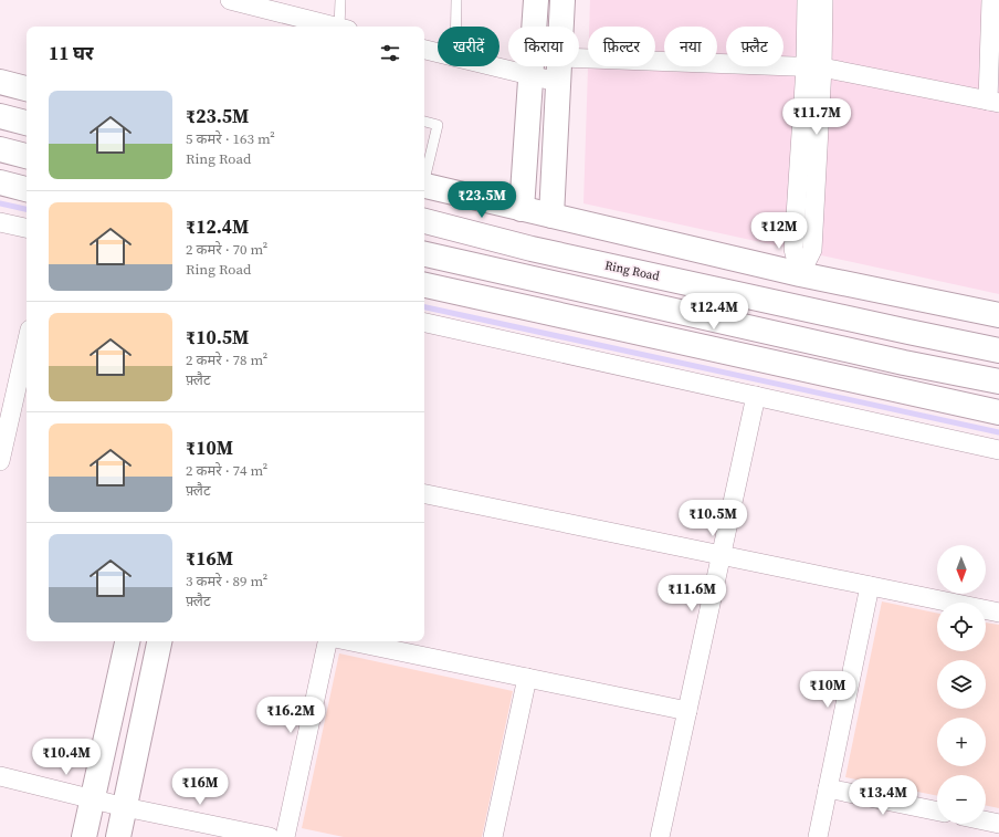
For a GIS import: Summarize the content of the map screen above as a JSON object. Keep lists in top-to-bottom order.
{
  "streets": {
    "main road": ["Ring Road"]
  },
  "north": "bottom",
  "page": {
    "chip": [
      "खरीदें",
      "किराया",
      "फ़िल्टर",
      "नया",
      "फ़्लैट"
    ],
    "heading": "11 घर",
    "list": [
      {
        "name": "₹23.5M",
        "note": "5 कमरे · 163 m² · Ring Road"
      },
      {
        "name": "₹12.4M",
        "note": "2 कमरे · 70 m² · Ring Road"
      },
      {
        "name": "₹10.5M",
        "note": "2 कमरे · 78 m² · फ़्लैट"
      },
      {
        "name": "₹10M",
        "note": "2 कमरे · 74 m² · फ़्लैट"
      },
      {
        "name": "₹16M",
        "note": "3 कमरे · 89 m² · फ़्लैट"
      }
    ],
    "price": [
      "₹11.7M",
      "₹23.5M",
      "₹12M",
      "₹12.4M",
      "₹10.5M",
      "₹11.6M",
      "₹10M",
      "₹16.2M",
      "₹10.4M",
      "₹16M",
      "₹13.4M"
    ],
    "map_buttons": ["+", "−"]
  }
}
